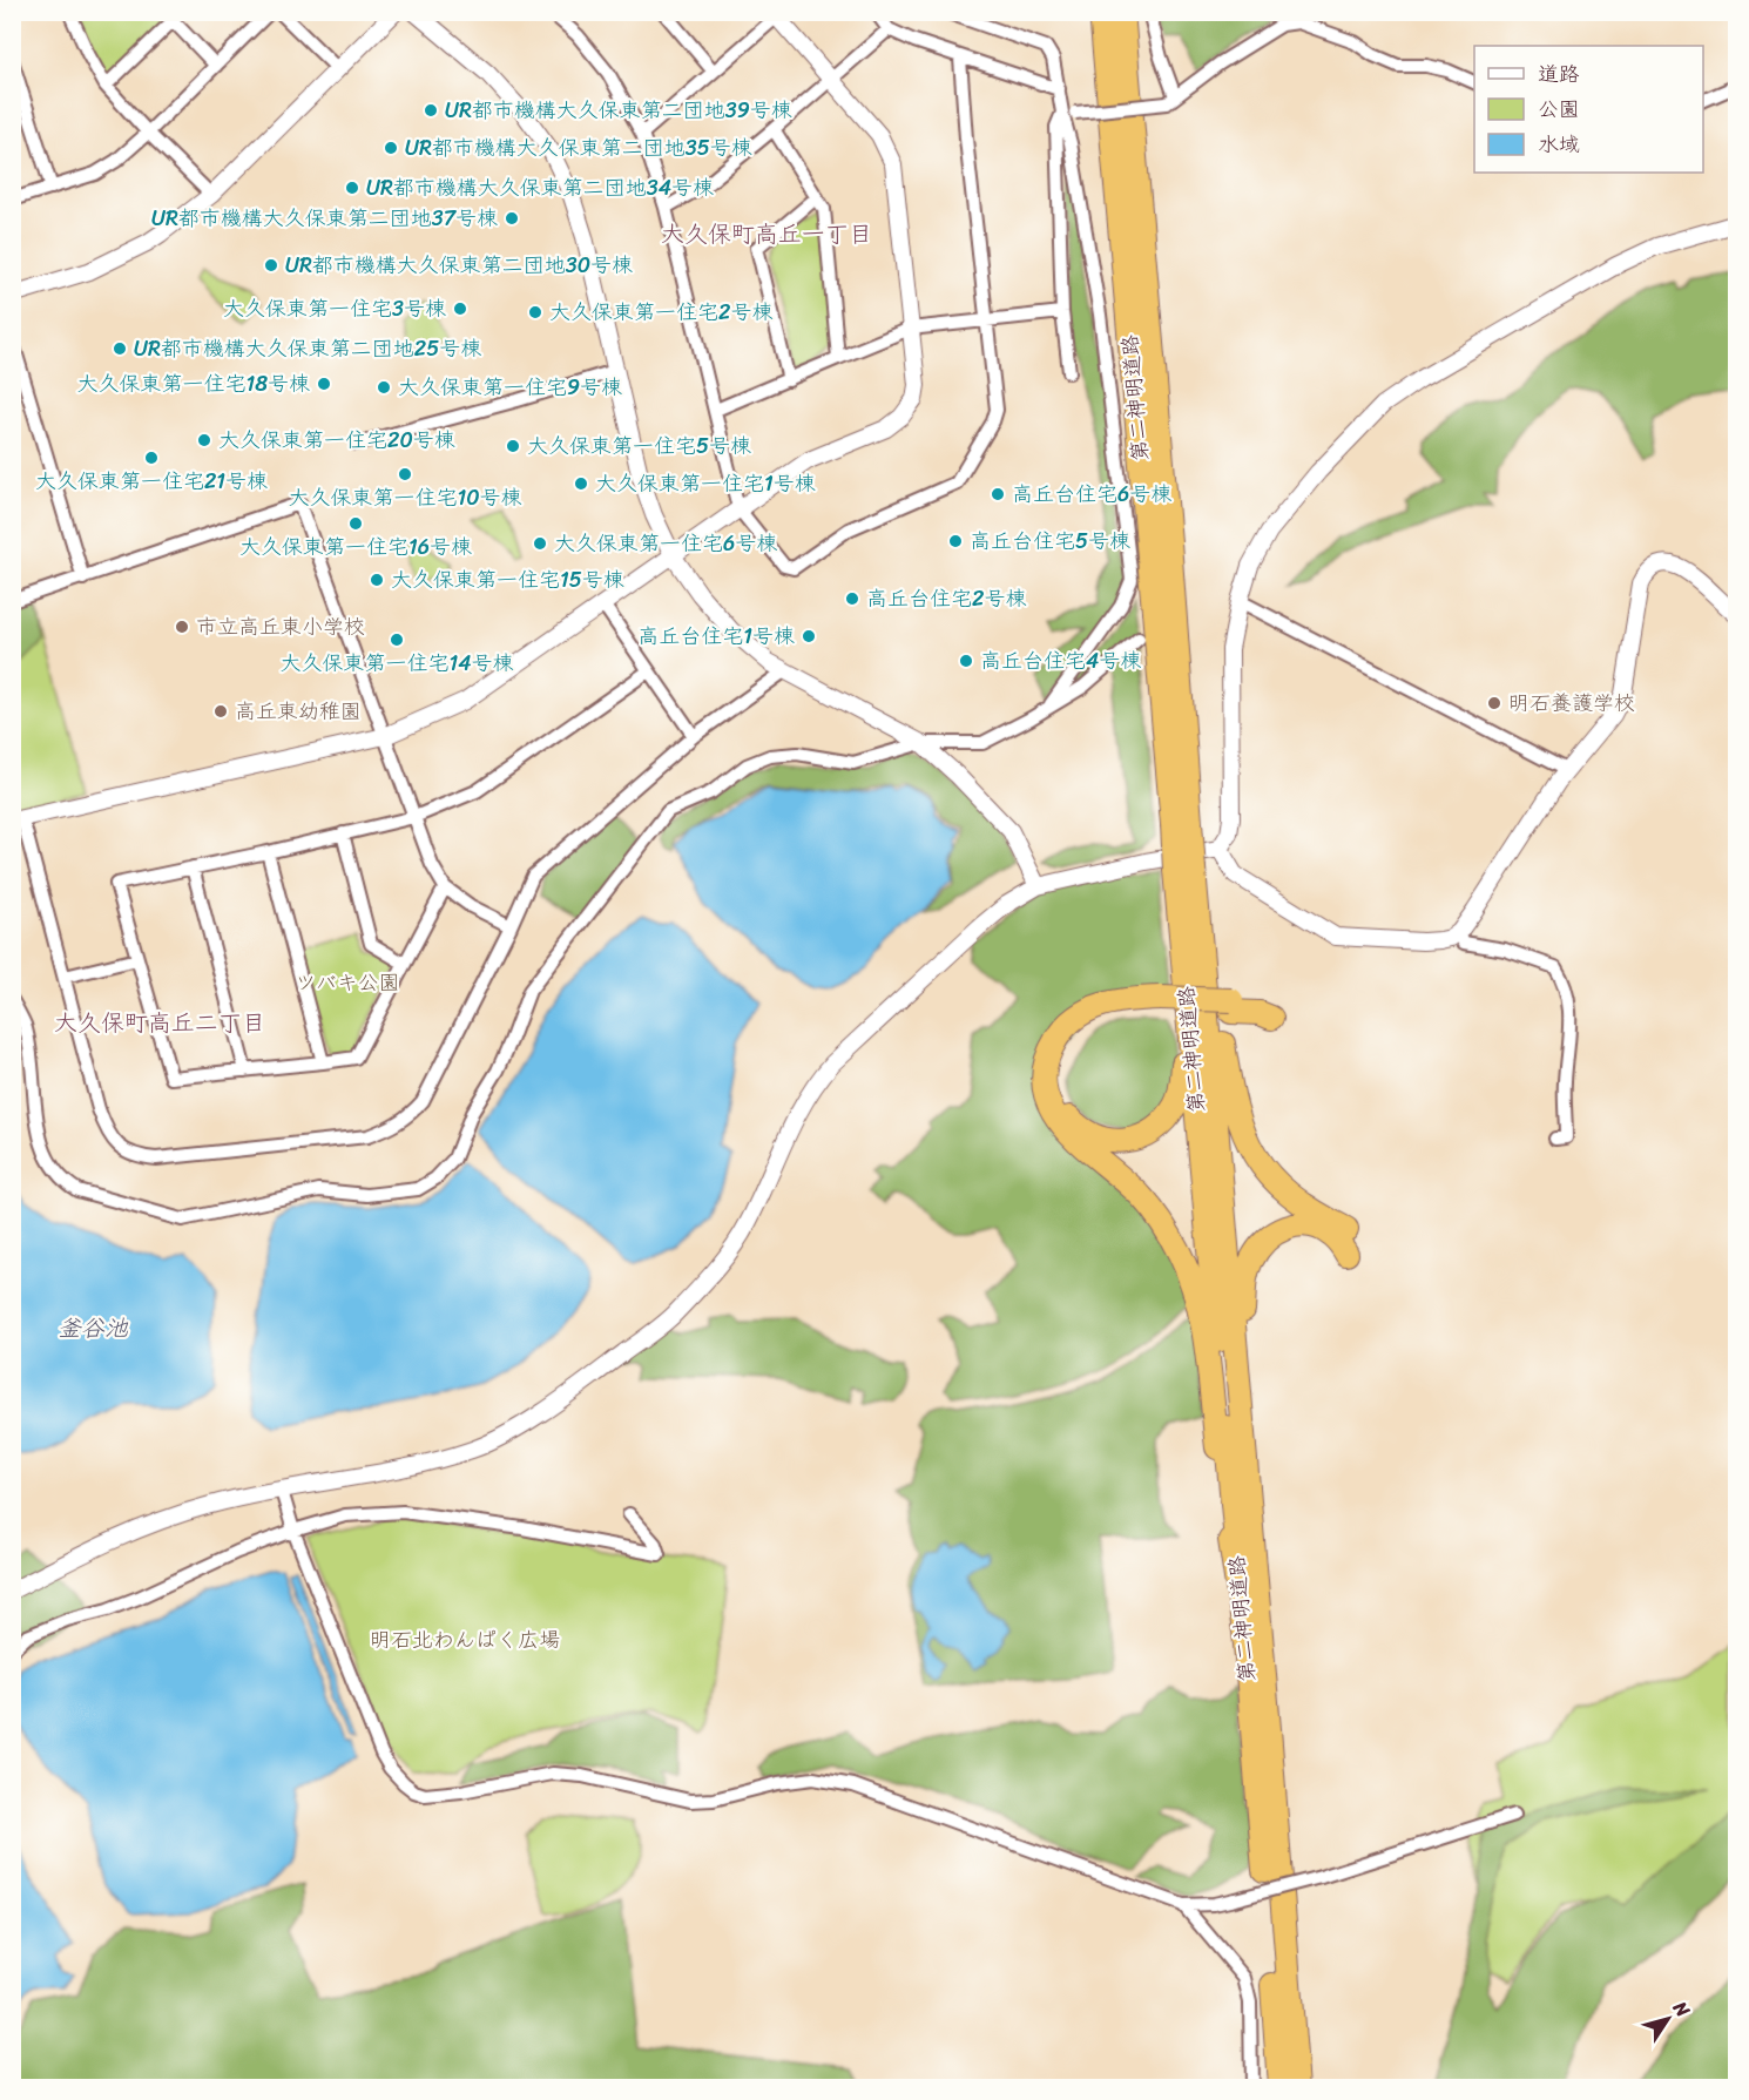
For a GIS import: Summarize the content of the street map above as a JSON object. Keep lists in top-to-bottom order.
{
  "streets": {
    "highway": ["第二神明道路"]
  },
  "districts": ["大久保町高丘一丁目", "大久保町高丘二丁目"],
  "water": ["釜谷池"],
  "parks": ["ツバキ公園", "明石北わんぱく広場"],
  "places": [
    "UR都市機構大久保東第二団地39号棟",
    "UR都市機構大久保東第二団地35号棟",
    "UR都市機構大久保東第二団地34号棟",
    "UR都市機構大久保東第二団地37号棟",
    "UR都市機構大久保東第二団地30号棟",
    "大久保東第一住宅3号棟",
    "大久保東第一住宅2号棟",
    "UR都市機構大久保東第二団地25号棟",
    "大久保東第一住宅18号棟",
    "大久保東第一住宅9号棟",
    "大久保東第一住宅20号棟",
    "大久保東第一住宅5号棟",
    "大久保東第一住宅21号棟",
    "大久保東第一住宅10号棟",
    "大久保東第一住宅1号棟",
    "高丘台住宅6号棟",
    "大久保東第一住宅16号棟",
    "高丘台住宅5号棟",
    "大久保東第一住宅6号棟",
    "大久保東第一住宅15号棟",
    "高丘台住宅2号棟",
    "市立高丘東小学校",
    "高丘台住宅1号棟",
    "大久保東第一住宅14号棟",
    "高丘台住宅4号棟",
    "明石養護学校",
    "高丘東幼稚園"
  ],
  "legend": ["道路", "公園", "水域"],
  "north": "top right"
}
